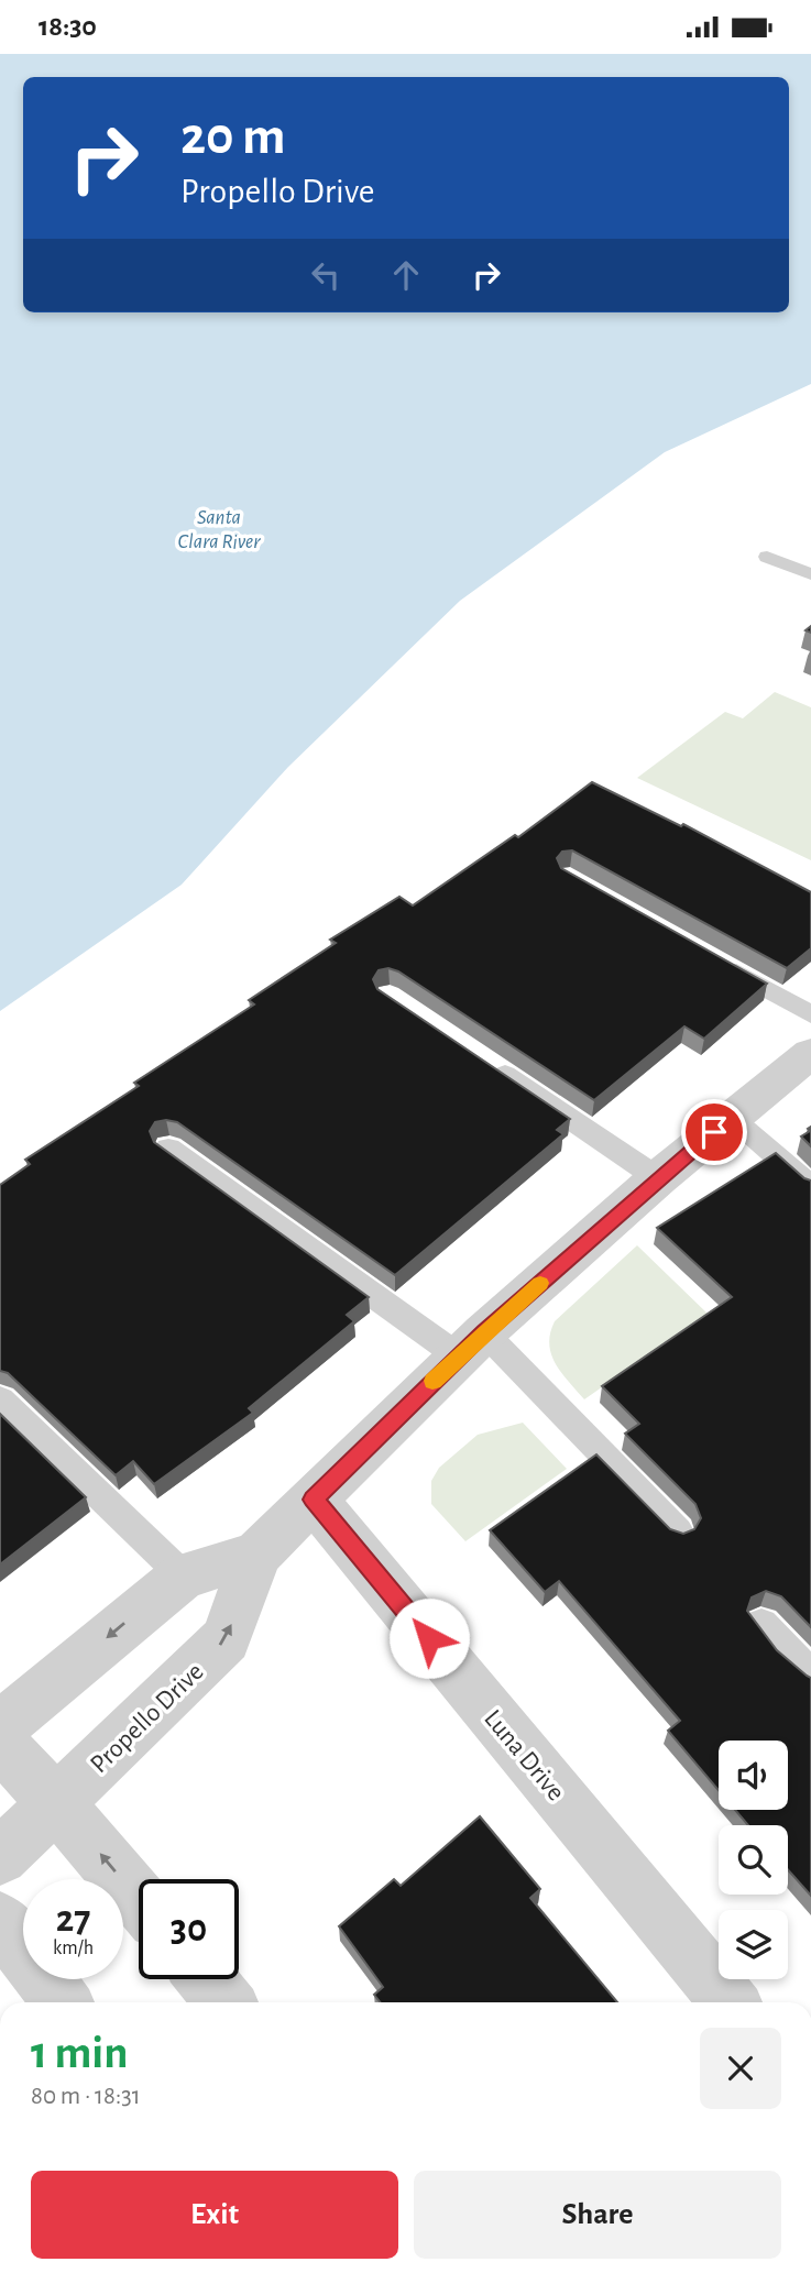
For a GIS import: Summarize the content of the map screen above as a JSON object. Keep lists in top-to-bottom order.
{
  "streets": {
    "street": ["Propello Drive", "Luna Drive"]
  },
  "crossings": [
    ["Propello Drive", "Luna Drive"]
  ],
  "water": ["Santa Clara River"],
  "page": {
    "status": "18:30",
    "turn": ["20 m", "Propello Drive"],
    "speed": "27 km/h",
    "limit": "30",
    "heading": ["1 min", "80 m · 18:31"],
    "buttons": ["Exit", "Share"]
  }
}
